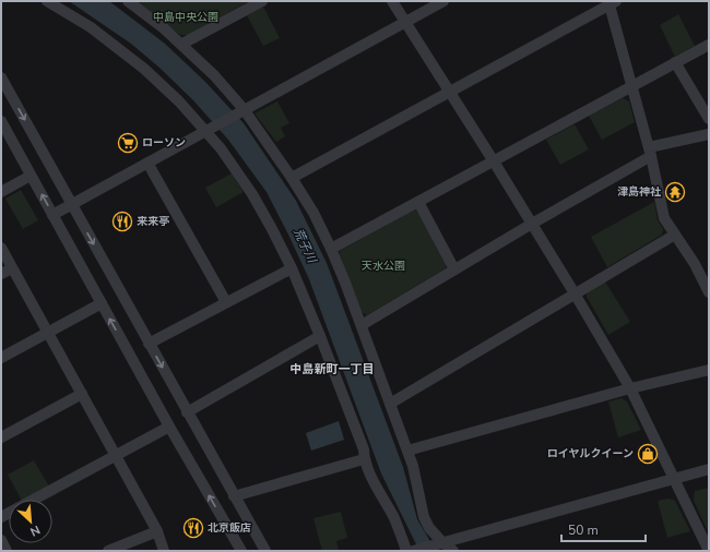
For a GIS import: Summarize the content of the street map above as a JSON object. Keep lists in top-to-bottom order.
{
  "districts": ["中島新町一丁目"],
  "water": ["荒子川"],
  "parks": ["中島中央公園", "天水公園"],
  "places": {
    "supermarket": ["ローソン"],
    "temple": ["津島神社"],
    "restaurant": ["来来亭", "北京飯店"],
    "shop": ["ロイヤルクイーン"]
  },
  "scale_bar": "50 m",
  "north": "bottom right"
}
